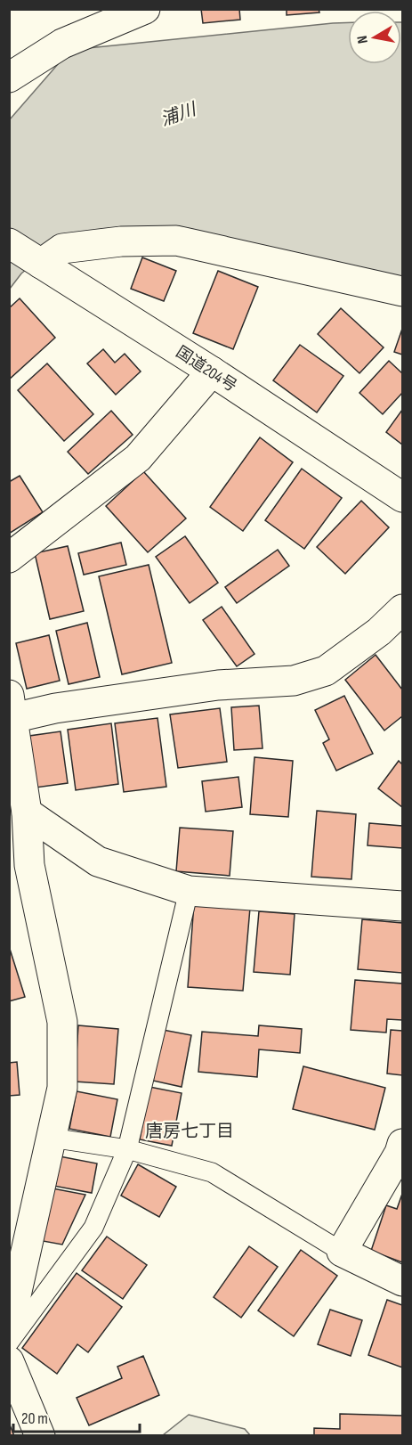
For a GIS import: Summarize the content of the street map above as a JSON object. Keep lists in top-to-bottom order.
{
  "streets": {
    "main road": ["国道204号"]
  },
  "districts": ["唐房七丁目"],
  "water": ["浦川"],
  "scale_bar": "20 m",
  "north": "left"
}
